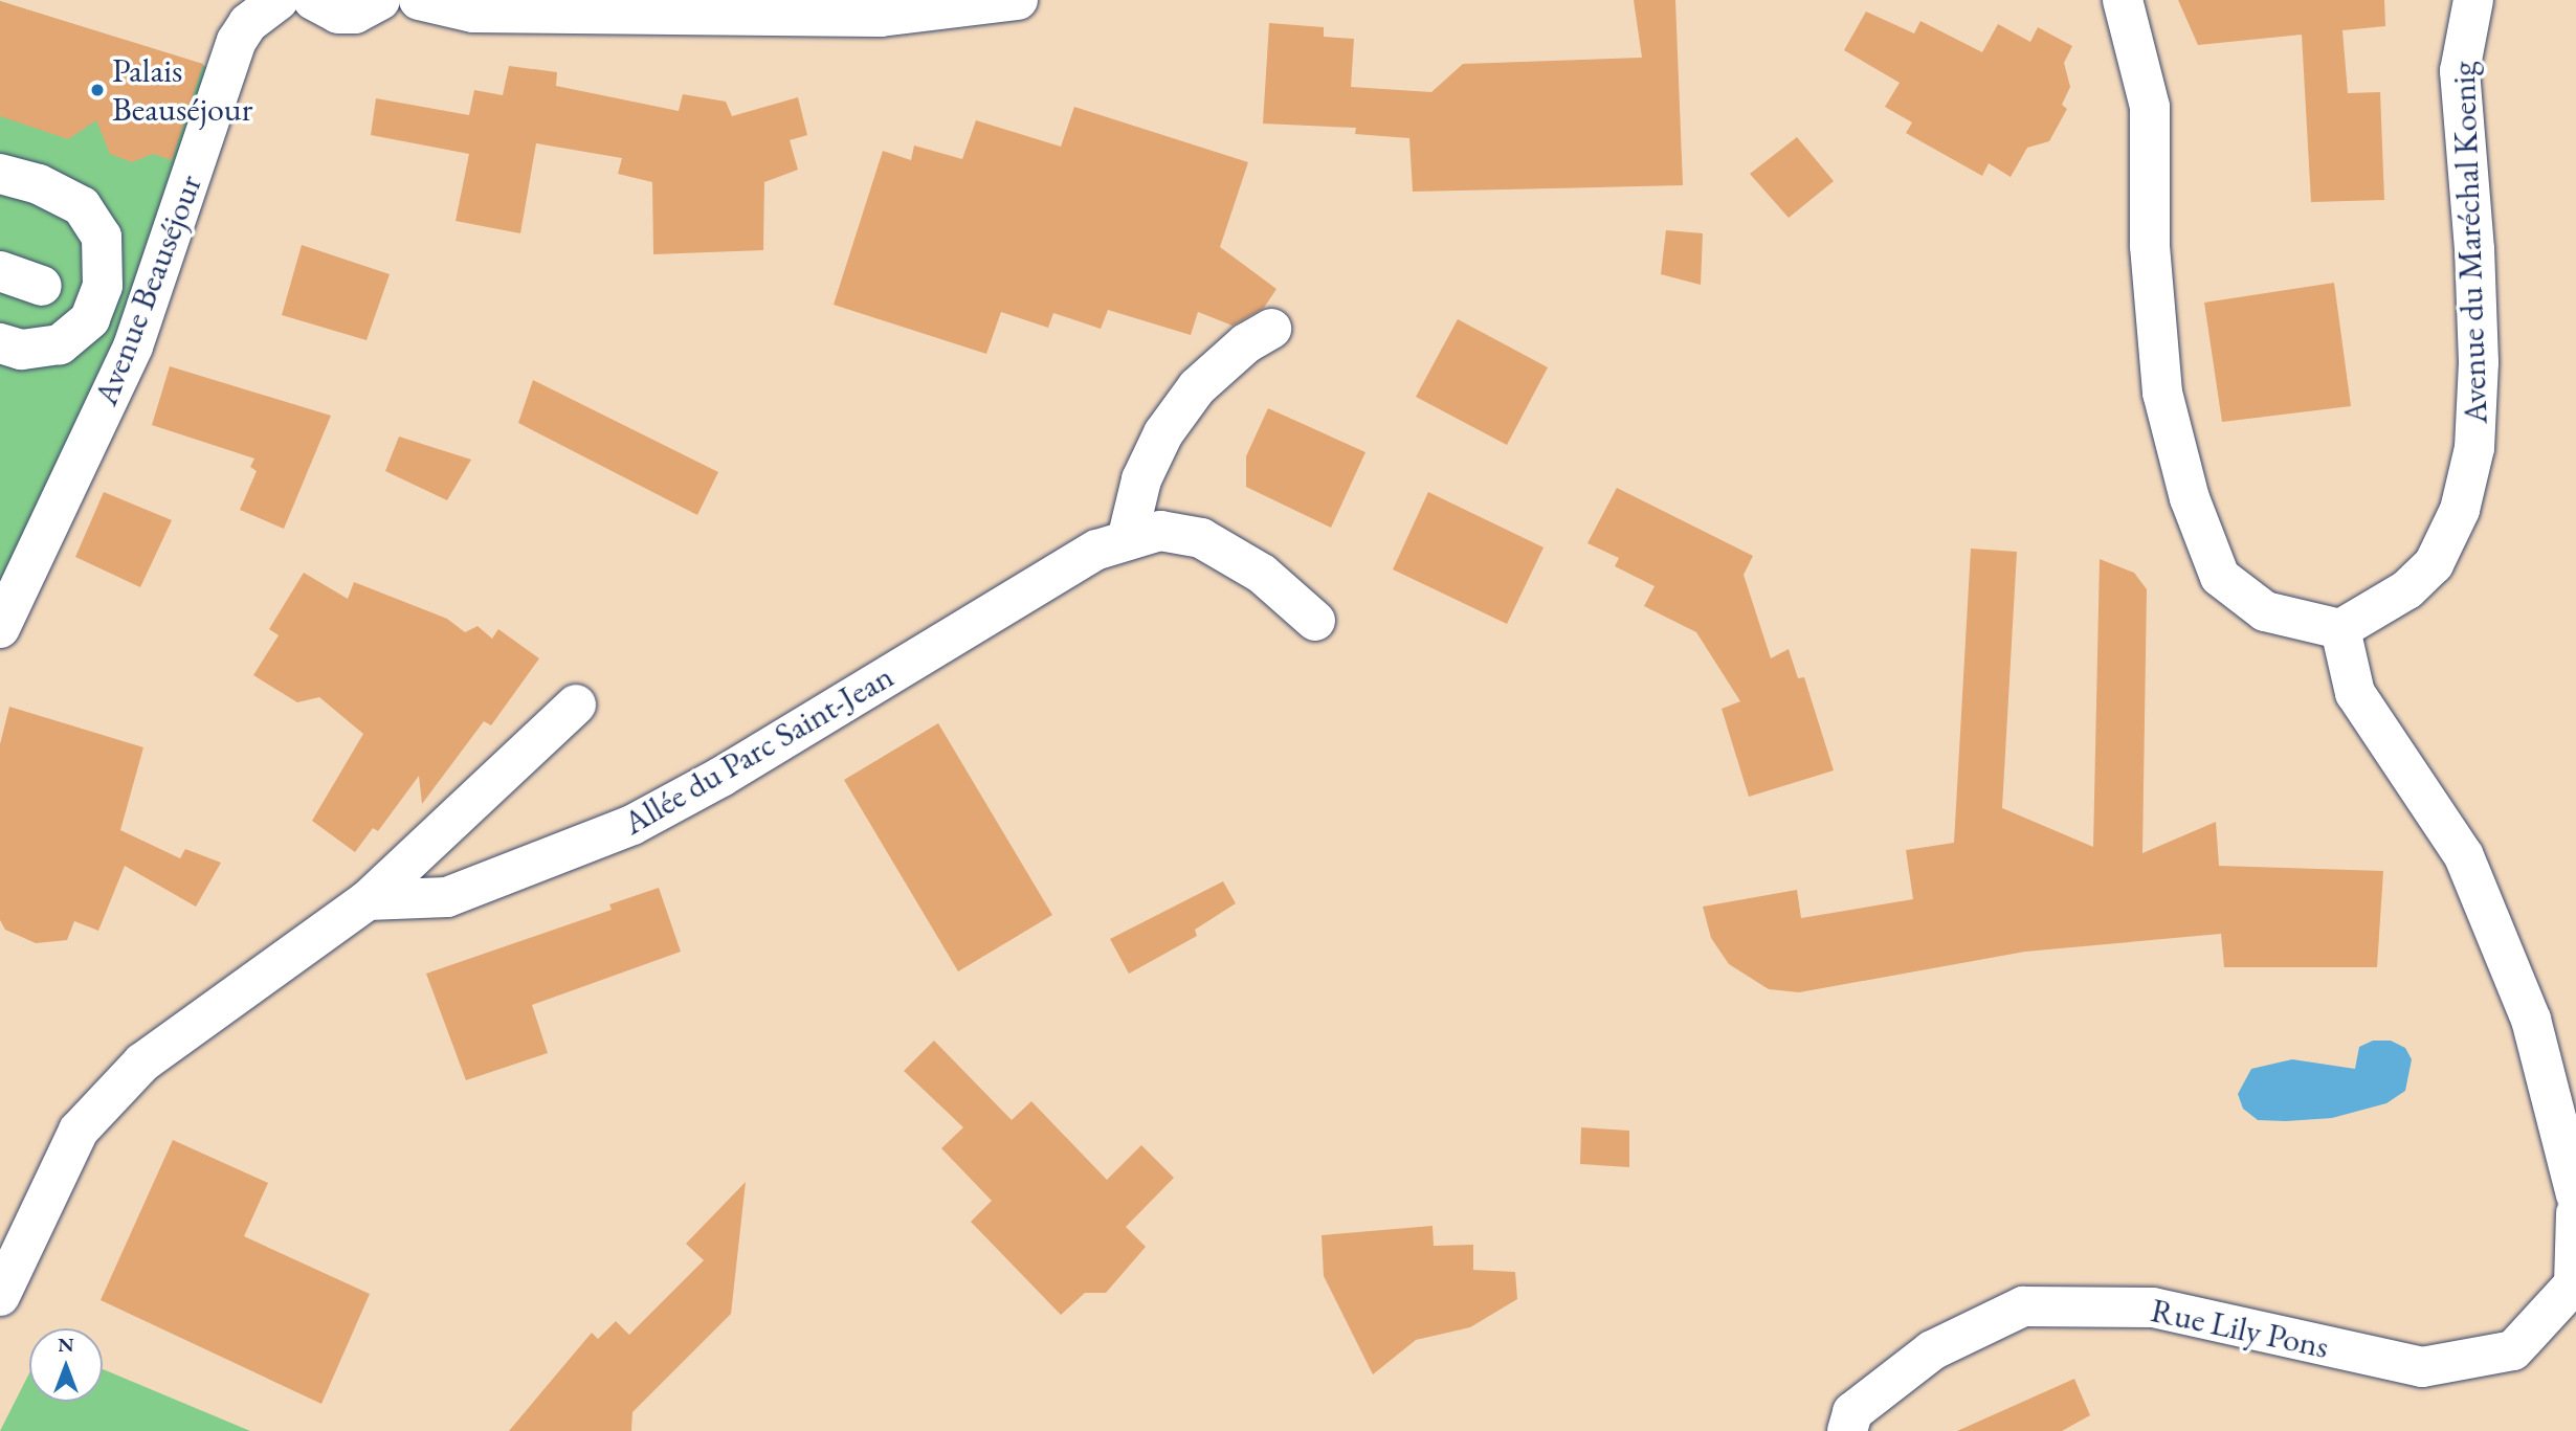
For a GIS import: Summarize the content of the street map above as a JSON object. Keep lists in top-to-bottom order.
{
  "streets": {
    "street": [
      "Avenue du Maréchal Koenig",
      "Avenue Beauséjour",
      "Allée du Parc Saint-Jean",
      "Rue Lily Pons"
    ]
  },
  "places": ["Palais Beauséjour"],
  "north": "top"
}
